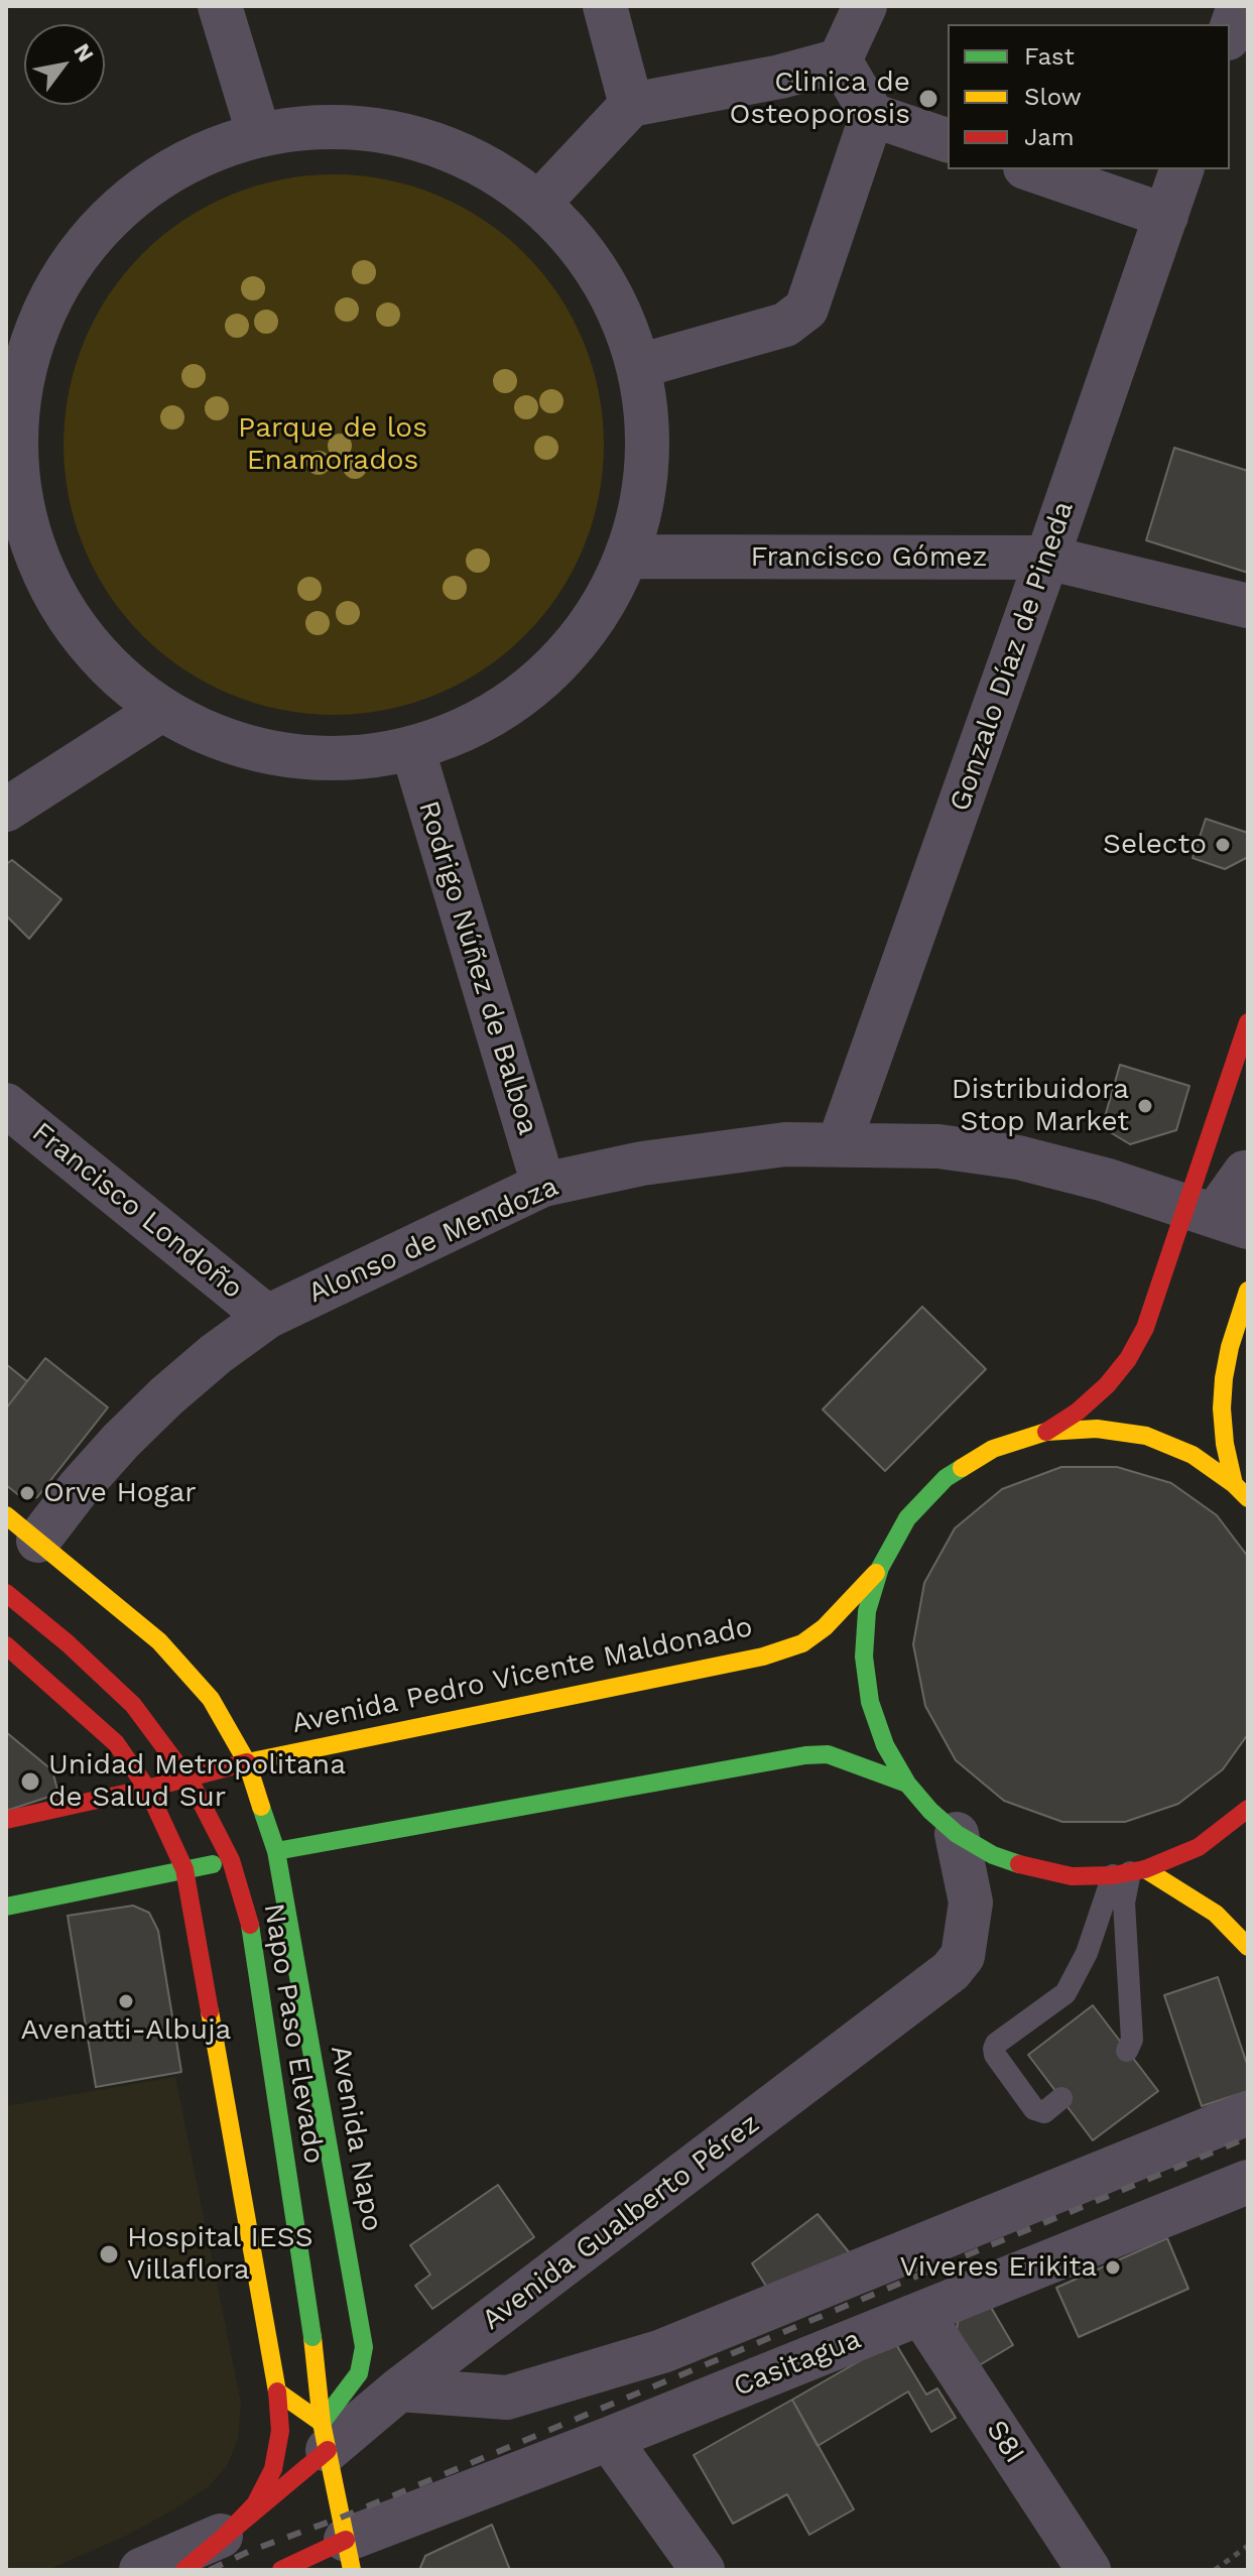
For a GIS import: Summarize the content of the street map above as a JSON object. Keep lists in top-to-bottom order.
{
  "streets": {
    "main road": [
      "Avenida Pedro Vicente Maldonado",
      "Napo Paso Elevado",
      "Avenida Napo",
      "Avenida Gualberto Pérez"
    ],
    "street": [
      "Francisco Gómez",
      "Gonzalo Díaz de Pineda",
      "Rodrigo Núñez de Balboa",
      "Francisco Londoño",
      "Alonso de Mendoza",
      "Casitagua",
      "S8I"
    ]
  },
  "crossings": [
    ["Francisco Gómez", "Gonzalo Díaz de Pineda"],
    ["Gonzalo Díaz de Pineda", "Alonso de Mendoza"],
    ["Rodrigo Núñez de Balboa", "Alonso de Mendoza"],
    ["Francisco Londoño", "Alonso de Mendoza"],
    ["Alonso de Mendoza", "Avenida Napo"],
    ["Avenida Pedro Vicente Maldonado", "Avenida Napo"],
    ["Napo Paso Elevado", "Avenida Napo"],
    ["Napo Paso Elevado", "Avenida Gualberto Pérez"],
    ["Avenida Napo", "Avenida Gualberto Pérez"],
    ["Casitagua", "S8I"]
  ],
  "parks": ["Parque de los Enamorados"],
  "places": [
    "Clinica de Osteoporosis",
    "Selecto",
    "Distribuidora Stop Market",
    "Orve Hogar",
    "Unidad Metropolitana de Salud Sur",
    "Avenatti-Albuja",
    "Hospital IESS Villaflora",
    "Viveres Erikita"
  ],
  "legend": ["Fast", "Slow", "Jam"],
  "north": "top right"
}
